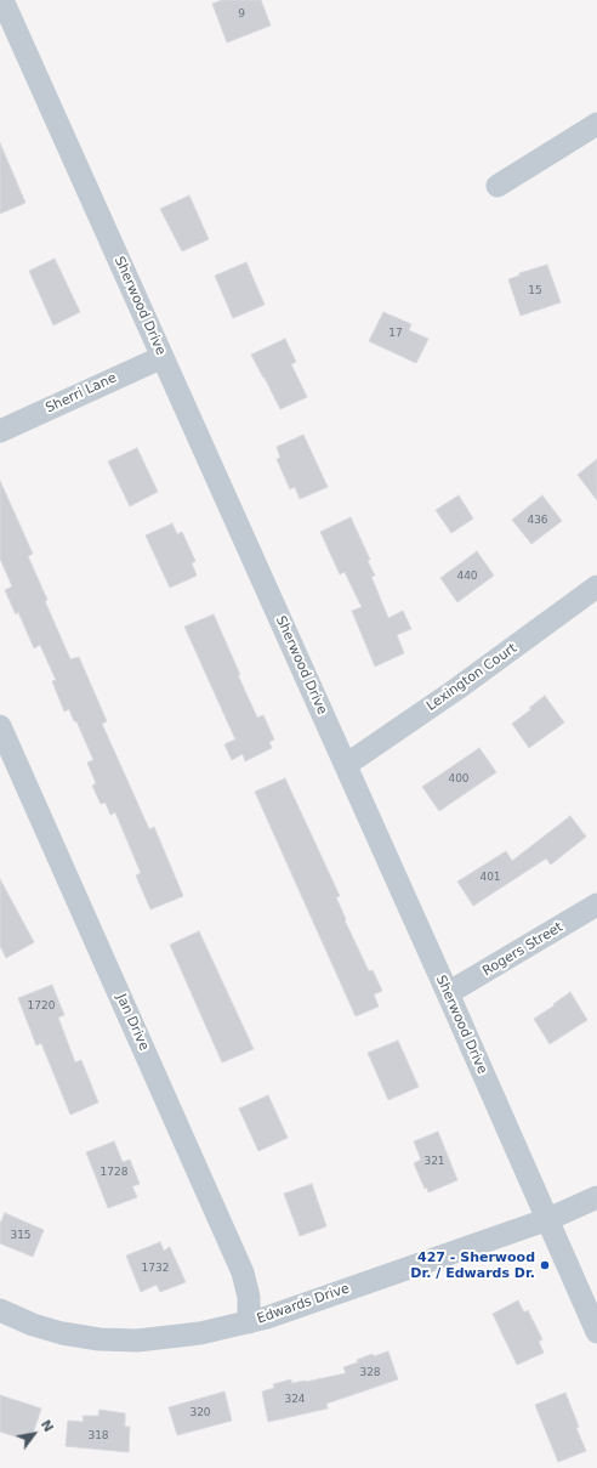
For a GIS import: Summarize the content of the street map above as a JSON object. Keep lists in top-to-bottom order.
{
  "streets": {
    "street": [
      "Sherwood Drive",
      "Sherri Lane",
      "Lexington Court",
      "Rogers Street",
      "Jan Drive",
      "Edwards Drive"
    ]
  },
  "crossings": [
    ["Sherwood Drive", "Sherri Lane"],
    ["Sherwood Drive", "Lexington Court"],
    ["Sherwood Drive", "Rogers Street"],
    ["Sherwood Drive", "Edwards Drive"],
    ["Jan Drive", "Edwards Drive"]
  ],
  "places": ["427 - Sherwood Dr. / Edwards Dr."],
  "house_numbers": [
    "9",
    "15",
    "17",
    "436",
    "440",
    "400",
    "401",
    "1720",
    "321",
    "1728",
    "315",
    "1732",
    "328",
    "324",
    "320",
    "318"
  ],
  "north": "top right"
}
